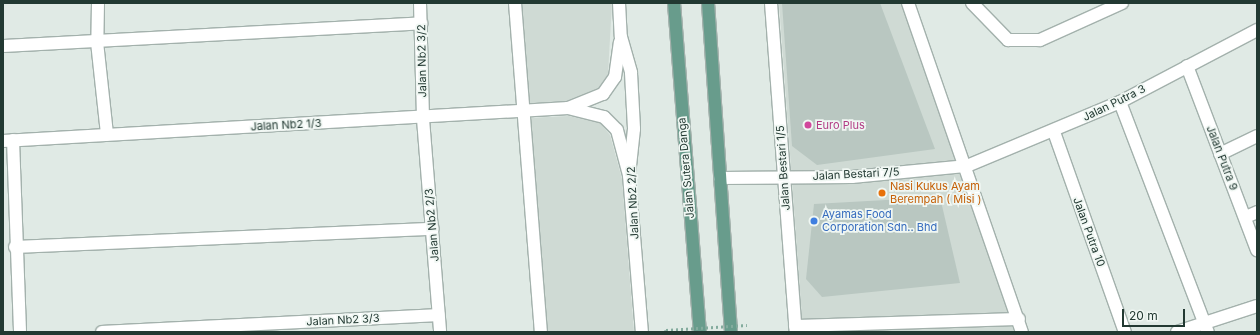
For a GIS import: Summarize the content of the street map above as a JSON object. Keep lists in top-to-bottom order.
{
  "streets": {
    "main road": ["Jalan Sutera Danga"],
    "street": [
      "Jalan Nb2 3/2",
      "Jalan Putra 3",
      "Jalan Nb2 1/3",
      "Jalan Putra 9",
      "Jalan Bestari 1/5",
      "Jalan Bestari 7/5",
      "Jalan Nb2 2/2",
      "Jalan Nb2 2/3",
      "Jalan Putra 10",
      "Jalan Nb2 3/3"
    ]
  },
  "crossings": [
    ["Jalan Nb2 3/2", "Jalan Nb2 1/3"],
    ["Jalan Nb2 3/2", "Jalan Nb2 2/3"],
    ["Jalan Putra 3", "Jalan Putra 9"],
    ["Jalan Putra 3", "Jalan Bestari 7/5"],
    ["Jalan Putra 3", "Jalan Putra 10"],
    ["Jalan Nb2 1/3", "Jalan Nb2 2/2"],
    ["Jalan Nb2 1/3", "Jalan Nb2 2/3"],
    ["Jalan Bestari 1/5", "Jalan Bestari 7/5"],
    ["Jalan Nb2 2/3", "Jalan Nb2 3/3"]
  ],
  "places": ["Euro Plus", "Nasi Kukus Ayam Berempah ( Misi )", "Ayamas Food Corporation Sdn.. Bhd"],
  "scale_bar": "20 m"
}
